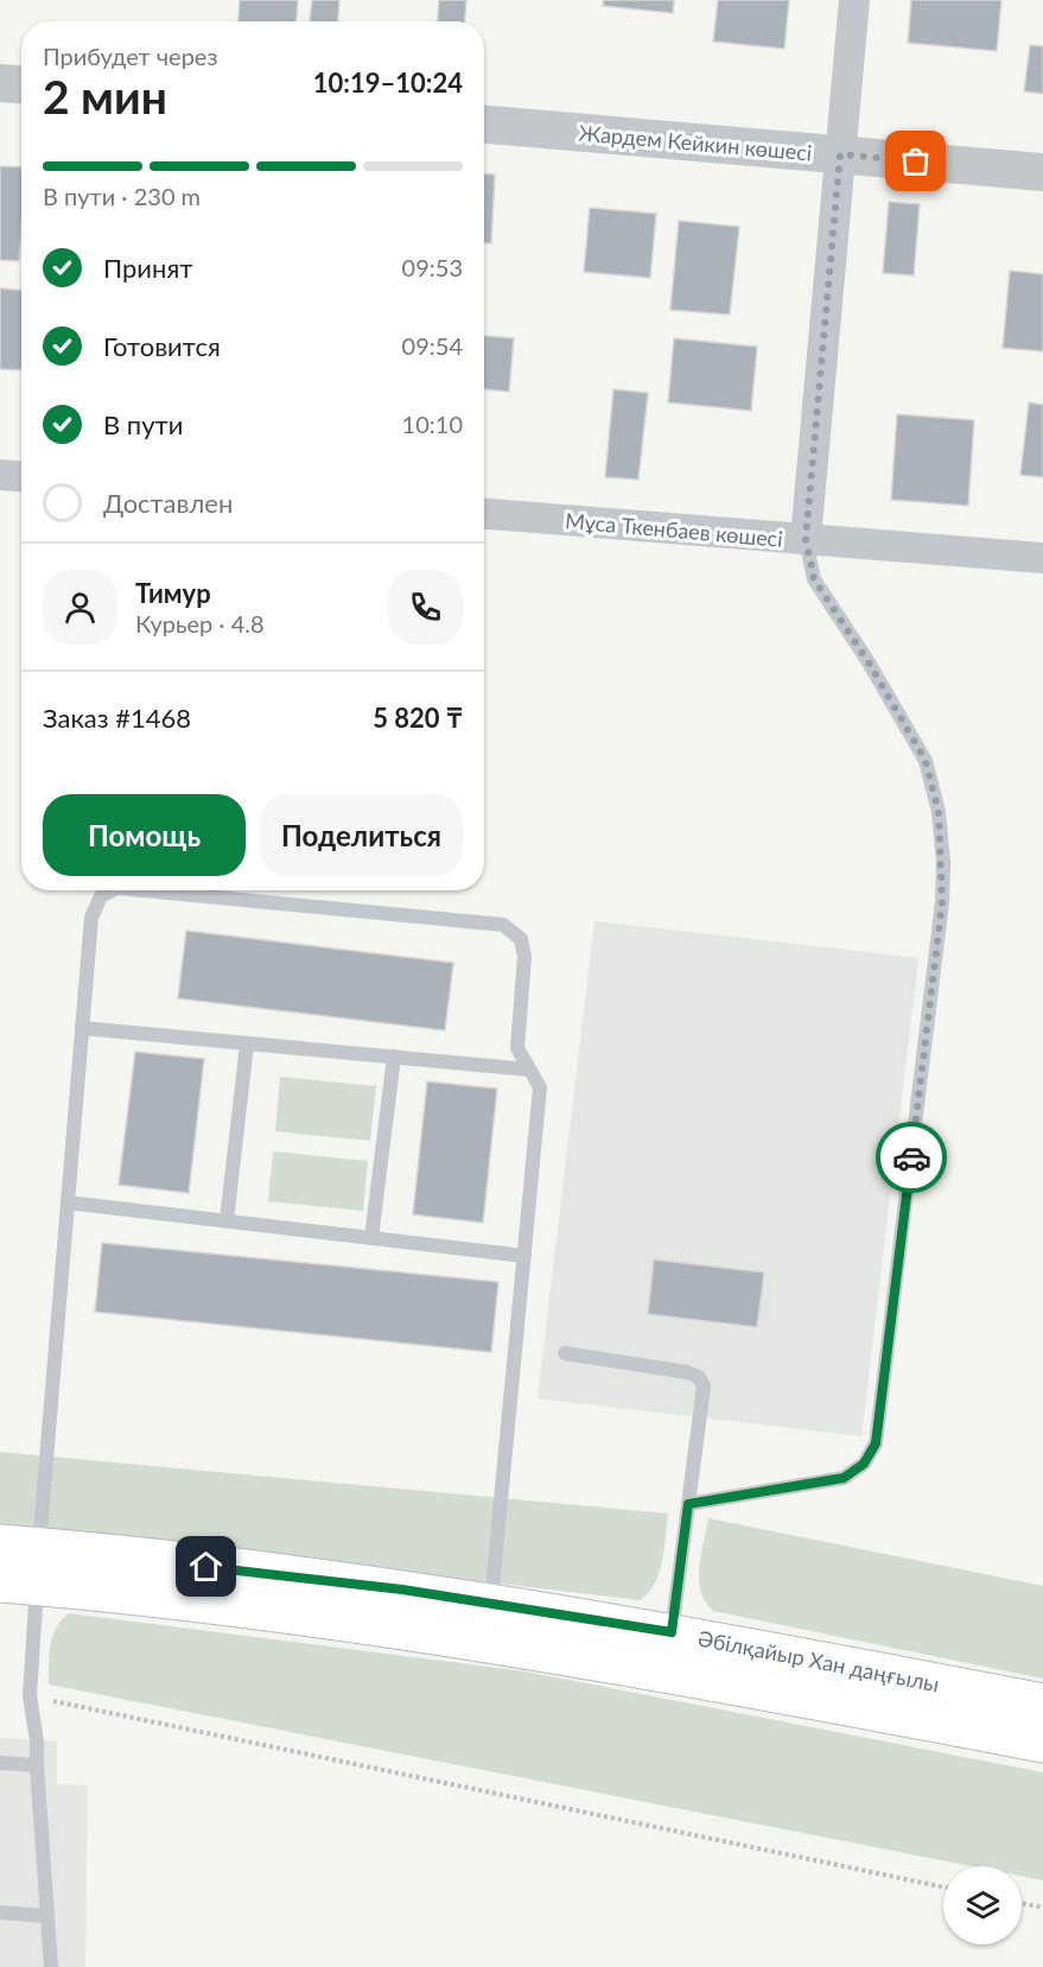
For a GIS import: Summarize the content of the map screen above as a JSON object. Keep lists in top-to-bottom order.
{
  "streets": {
    "main road": ["Әбілқайыр Хан даңғылы"],
    "street": ["Жардем Кейкин көшесі", "Мұса Ткенбаев көшесі"]
  },
  "page": {
    "heading": ["2 мин", "Прибудет через", "10:19–10:24"],
    "panel": [
      "Тимур",
      "Курьер · 4.8",
      "Заказ #1468",
      "5 820 ₸"
    ],
    "bar": "В пути · 230 m",
    "list": [
      ["Принят", "09:53"],
      ["Готовится", "09:54"],
      ["В пути", "10:10"],
      "Доставлен"
    ],
    "buttons": ["Помощь", "Поделиться"]
  }
}
